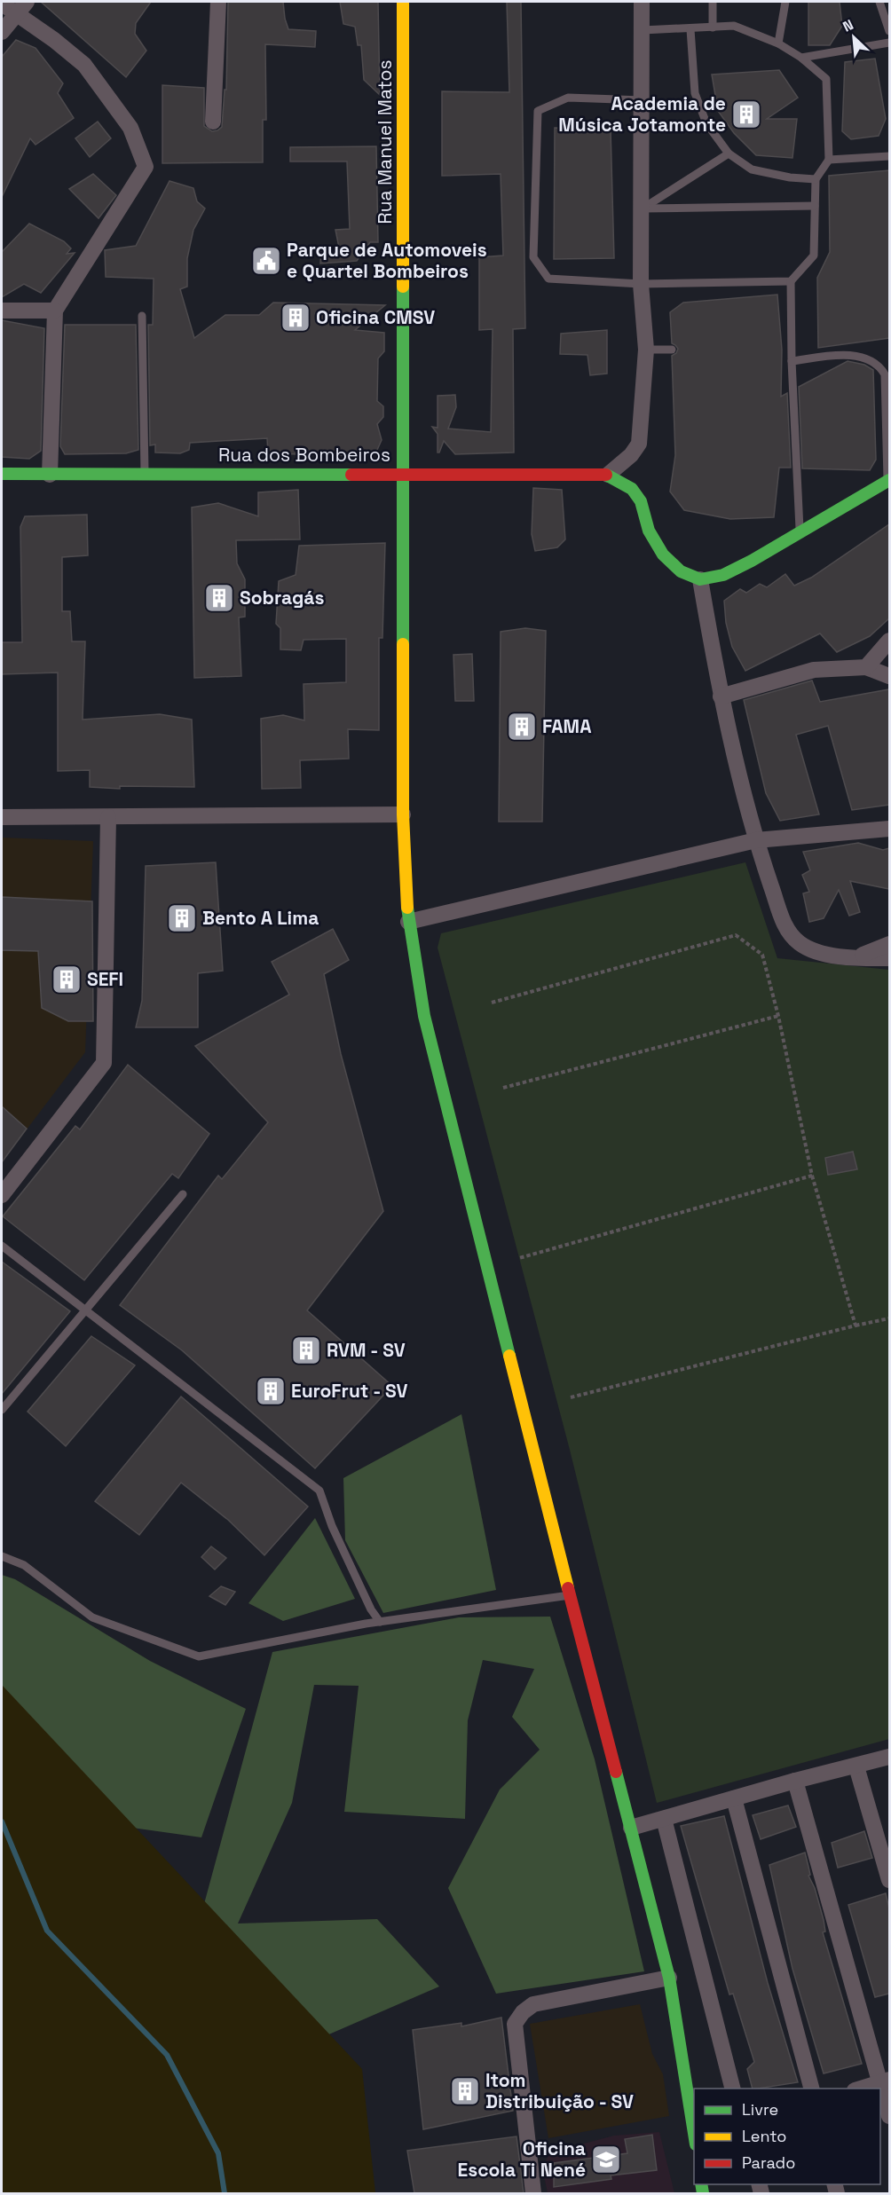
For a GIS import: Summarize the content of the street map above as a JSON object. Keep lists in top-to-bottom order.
{
  "streets": {
    "main road": ["Rua Manuel Matos", "Rua dos Bombeiros"]
  },
  "crossings": [
    ["Rua Manuel Matos", "Rua dos Bombeiros"]
  ],
  "places": {
    "building": [
      "Academia de Música Jotamonte",
      "Oficina CMSV",
      "Sobragás",
      "FAMA",
      "Bento A Lima",
      "SEFI",
      "RVM - SV",
      "EuroFrut - SV",
      "Itom Distribuição - SV"
    ],
    "public building": ["Parque de Automoveis e Quartel Bombeiros"],
    "school or university": ["Oficina Escola Ti Nené"]
  },
  "legend": ["Livre", "Lento", "Parado"],
  "north": "top left"
}
